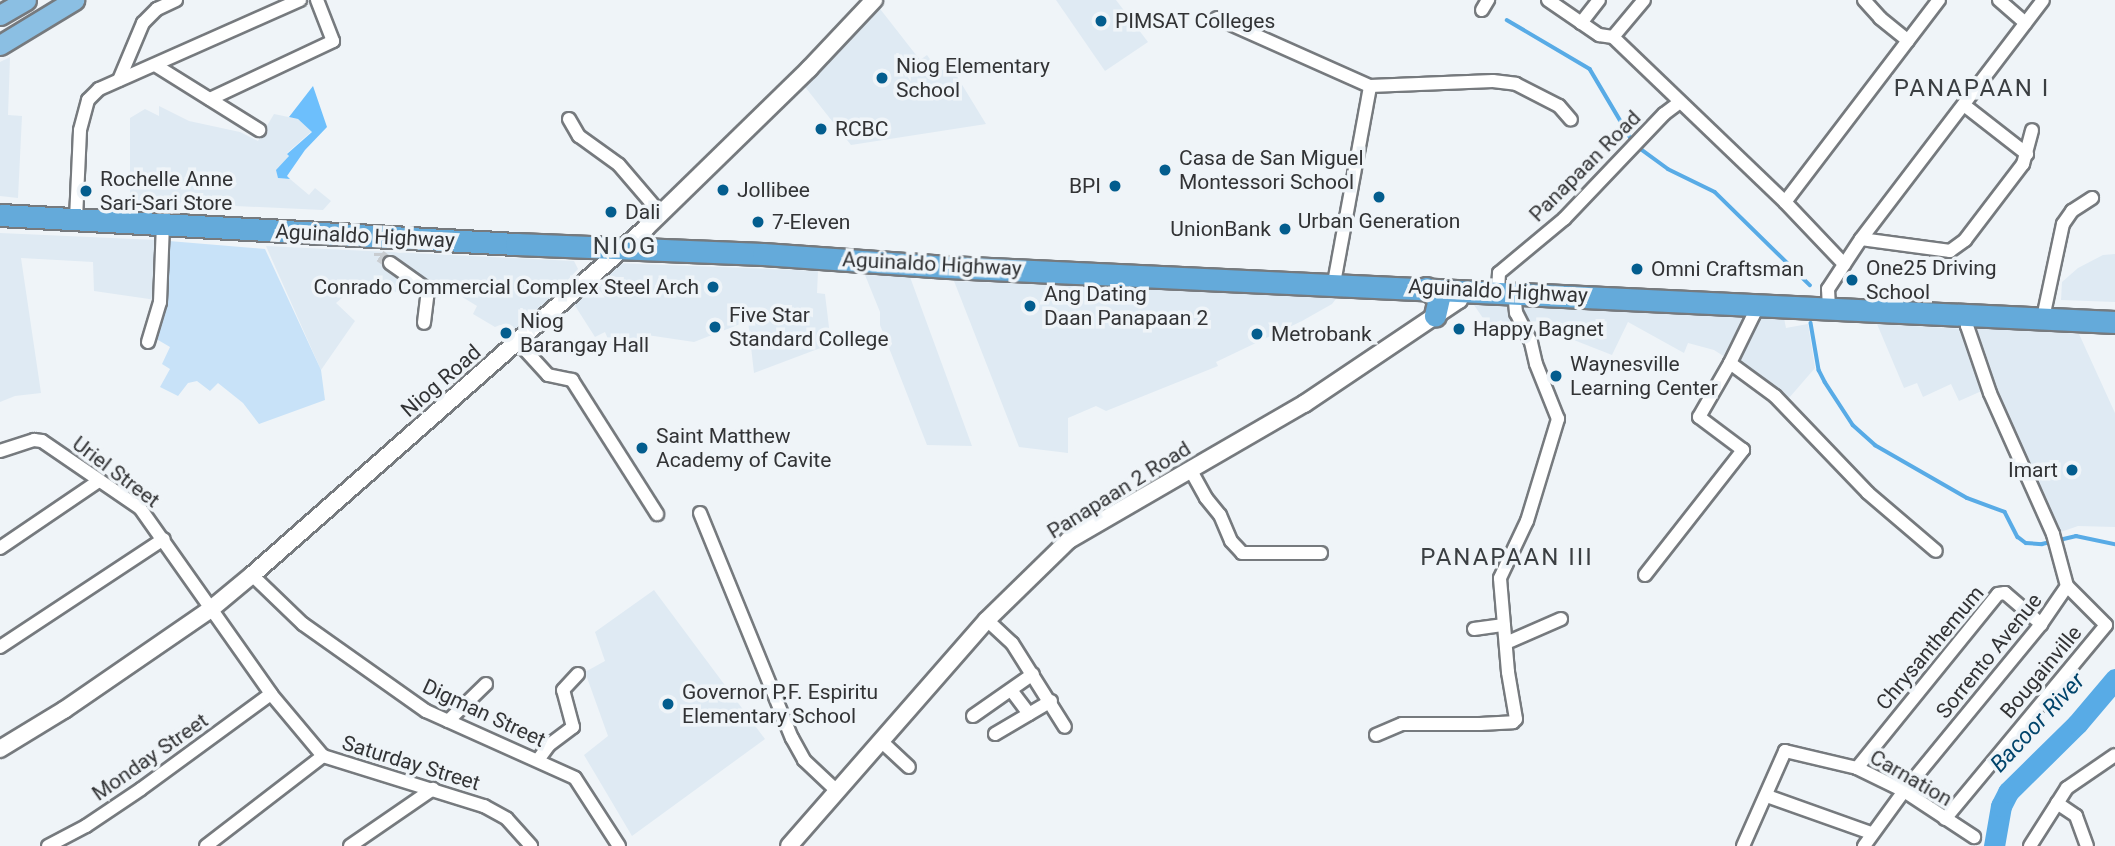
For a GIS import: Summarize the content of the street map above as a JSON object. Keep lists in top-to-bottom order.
{
  "streets": {
    "highway": ["Aguinaldo Highway"],
    "street": [
      "Panapaan Road",
      "Niog Road",
      "Uriel Street",
      "Panapaan 2 Road",
      "Chrysanthemum",
      "Sorrento Avenue",
      "Bougainville",
      "Digman Street",
      "Monday Street",
      "Saturday Street",
      "Carnation"
    ]
  },
  "crossings": [
    ["Panapaan Road", "Aguinaldo Highway"],
    ["Aguinaldo Highway", "Niog Road"],
    ["Aguinaldo Highway", "Panapaan 2 Road"],
    ["Aguinaldo Highway", "Sorrento Avenue"],
    ["Niog Road", "Uriel Street"],
    ["Niog Road", "Digman Street"],
    ["Niog Road", "Saturday Street"],
    ["Uriel Street", "Saturday Street"],
    ["Chrysanthemum", "Sorrento Avenue"],
    ["Chrysanthemum", "Carnation"],
    ["Sorrento Avenue", "Bougainville"],
    ["Sorrento Avenue", "Carnation"],
    ["Bougainville", "Carnation"],
    ["Monday Street", "Saturday Street"]
  ],
  "districts": ["PANAPAAN I", "NIOG", "PANAPAAN III"],
  "water": ["Bacoor River"],
  "places": [
    "PIMSAT Colleges",
    "Niog Elementary School",
    "RCBC",
    "Casa de San Miguel Montessori School",
    "BPI",
    "Jollibee",
    "Rochelle Anne Sari-Sari Store",
    "Urban Generation",
    "Dali",
    "7-Eleven",
    "UnionBank",
    "Omni Craftsman",
    "One25 Driving School",
    "Conrado Commercial Complex Steel Arch",
    "Ang Dating Daan Panapaan 2",
    "Five Star Standard College",
    "Happy Bagnet",
    "Niog Barangay Hall",
    "Metrobank",
    "Waynesville Learning Center",
    "Saint Matthew Academy of Cavite",
    "Imart",
    "Governor P.F. Espiritu Elementary School"
  ]
}
